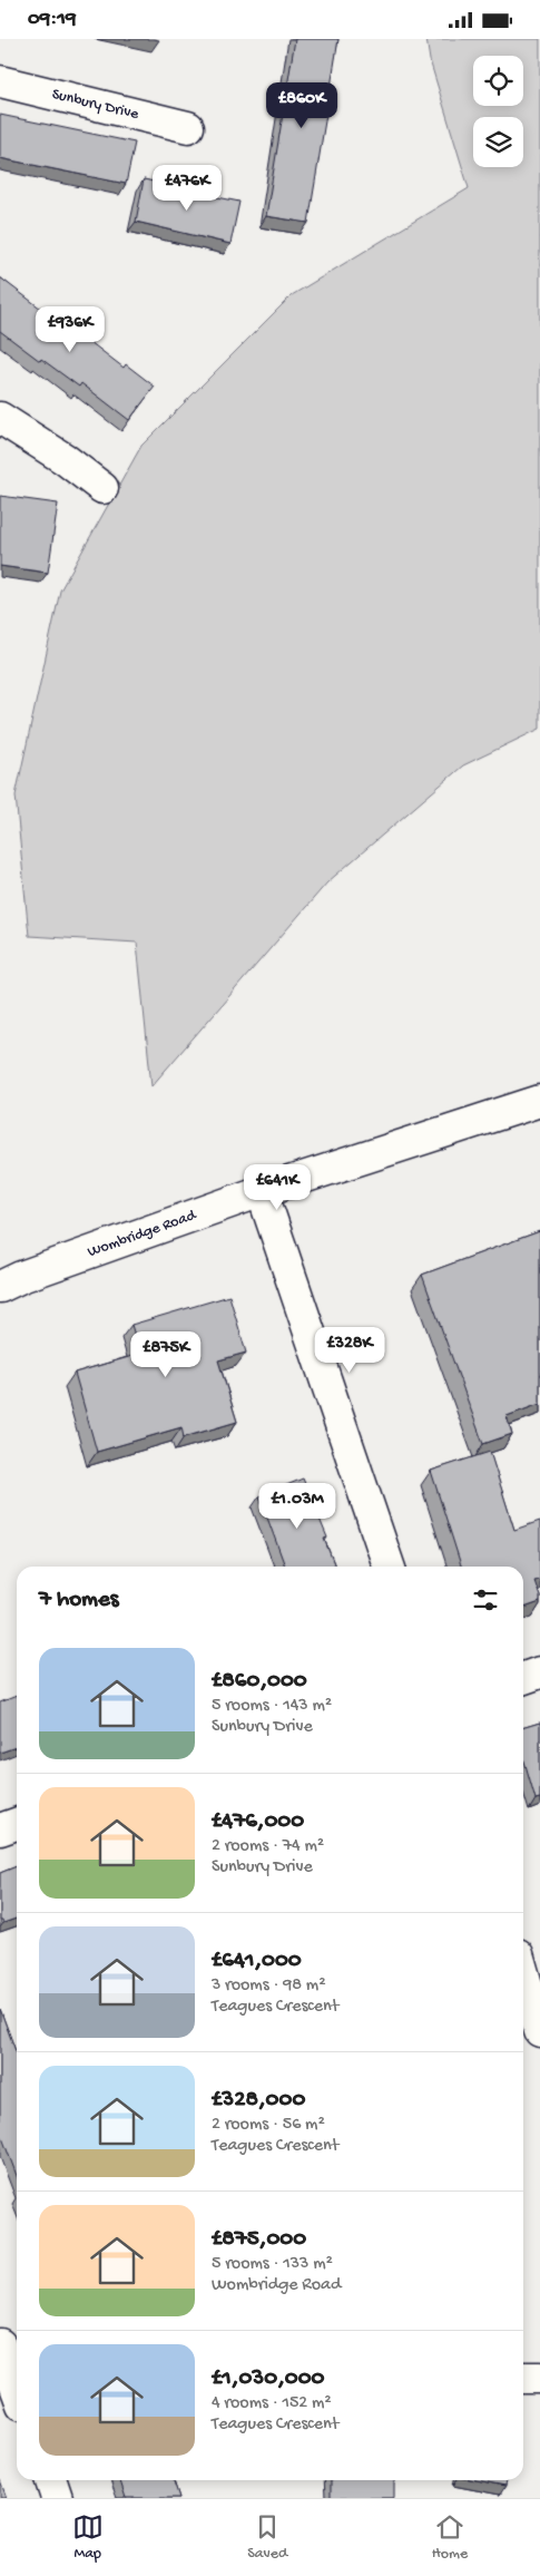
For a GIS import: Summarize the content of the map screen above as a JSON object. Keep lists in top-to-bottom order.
{
  "streets": {
    "street": ["Sunbury Drive", "Wombridge Road"]
  },
  "page": {
    "status": "09:19",
    "price": [
      "£860K",
      "£476K",
      "£936K",
      "£641K",
      "£328K",
      "£875K",
      "£1.03M"
    ],
    "heading": "7 homes",
    "list": [
      {
        "name": "£860,000",
        "note": "5 rooms · 143 m² · Sunbury Drive"
      },
      {
        "name": "£476,000",
        "note": "2 rooms · 74 m² · Sunbury Drive"
      },
      {
        "name": "£641,000",
        "note": "3 rooms · 98 m² · Teagues Crescent"
      },
      {
        "name": "£328,000",
        "note": "2 rooms · 56 m² · Teagues Crescent"
      },
      {
        "name": "£875,000",
        "note": "5 rooms · 133 m² · Wombridge Road"
      },
      {
        "name": "£1,030,000",
        "note": "4 rooms · 152 m² · Teagues Crescent"
      }
    ],
    "tabs": ["Map", "Saved", "Home"]
  }
}
